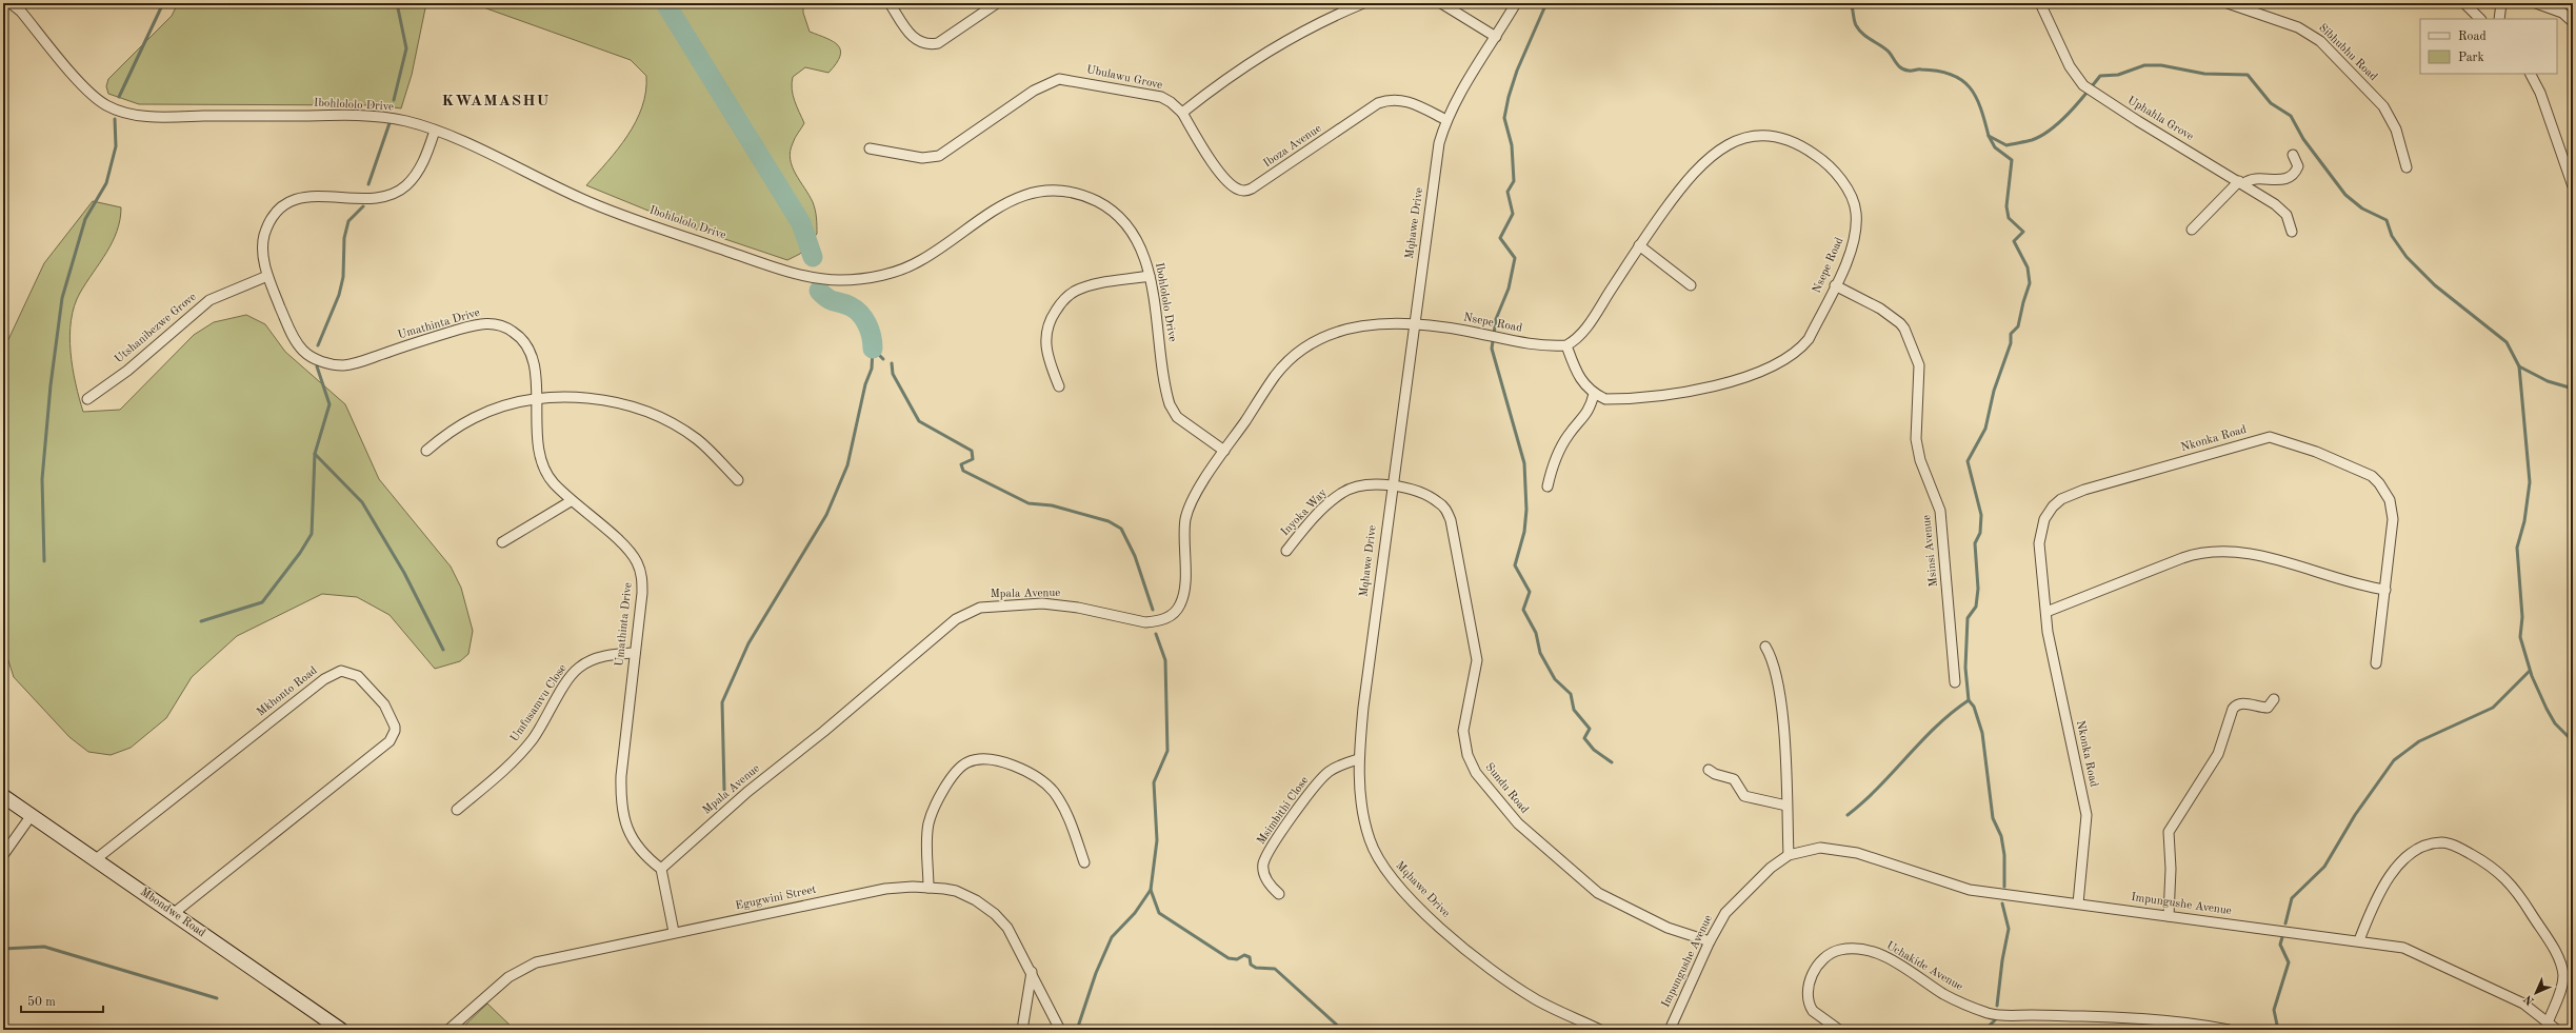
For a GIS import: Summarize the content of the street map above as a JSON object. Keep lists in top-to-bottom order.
{
  "streets": {
    "street": [
      "Sibhubhu Road",
      "Ubulawu Grove",
      "Ibohlololo Drive",
      "Uphahla Grove",
      "Iboza Avenue",
      "Mqhawe Drive",
      "Nsepe Road",
      "Umathinta Drive",
      "Utshanibezwe Grove",
      "Nkonka Road",
      "Inyoka Way",
      "Msinsi Avenue",
      "Mpala Avenue",
      "Mkhonto Road",
      "Umfusamvu Close",
      "Sundu Road",
      "Msimbithi Close",
      "Egugwini Street",
      "Impungushe Avenue",
      "Mbondwe Road",
      "Uchakide Avenue"
    ]
  },
  "crossings": [
    ["Ubulawu Grove", "Iboza Avenue"],
    ["Ibohlololo Drive", "Umathinta Drive"],
    ["Ibohlololo Drive", "Mpala Avenue"],
    ["Iboza Avenue", "Mqhawe Drive"],
    ["Mqhawe Drive", "Nsepe Road"],
    ["Mqhawe Drive", "Inyoka Way"],
    ["Mqhawe Drive", "Mpala Avenue"],
    ["Mqhawe Drive", "Sundu Road"],
    ["Mqhawe Drive", "Msimbithi Close"],
    ["Nsepe Road", "Msinsi Avenue"],
    ["Nsepe Road", "Mpala Avenue"],
    ["Umathinta Drive", "Utshanibezwe Grove"],
    ["Umathinta Drive", "Mpala Avenue"],
    ["Umathinta Drive", "Umfusamvu Close"],
    ["Nkonka Road", "Impungushe Avenue"],
    ["Inyoka Way", "Sundu Road"],
    ["Mkhonto Road", "Mbondwe Road"],
    ["Sundu Road", "Impungushe Avenue"]
  ],
  "districts": ["KWAMASHU"],
  "legend": ["Road", "Park"],
  "scale_bar": "50 m",
  "north": "bottom left"
}
